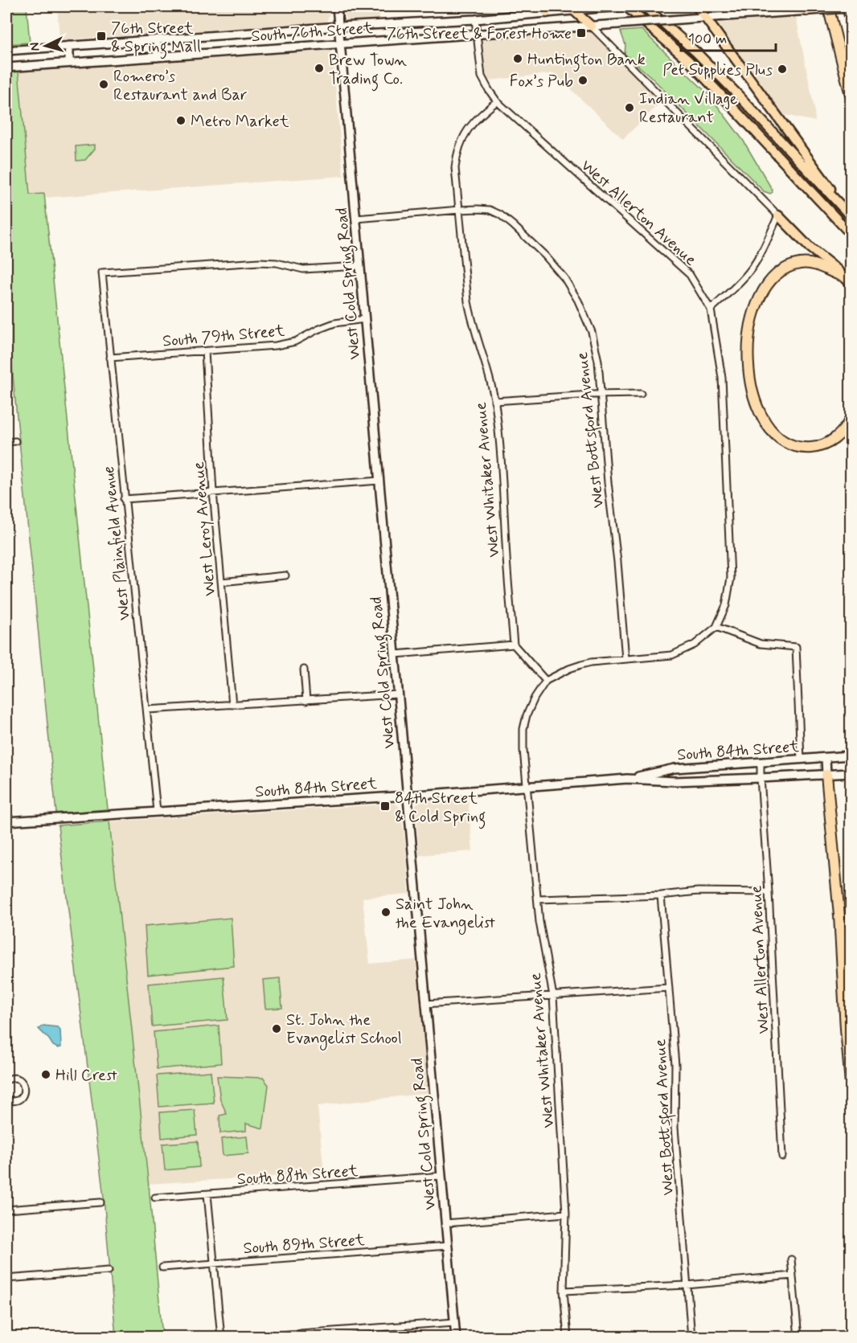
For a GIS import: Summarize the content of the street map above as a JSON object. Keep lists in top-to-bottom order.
{
  "streets": {
    "street": [
      "South 76th Street",
      "West Allerton Avenue",
      "West Cold Spring Road",
      "South 79th Street",
      "West Bottsford Avenue",
      "West Whitaker Avenue",
      "West Leroy Avenue",
      "West Plainfield Avenue",
      "South 84th Street",
      "South 88th Street",
      "South 89th Street"
    ]
  },
  "crossings": [
    ["South 76th Street", "West Allerton Avenue"],
    ["South 76th Street", "West Cold Spring Road"],
    ["West Allerton Avenue", "West Whitaker Avenue"],
    ["West Allerton Avenue", "South 84th Street"],
    ["West Cold Spring Road", "South 79th Street"],
    ["West Cold Spring Road", "West Bottsford Avenue"],
    ["West Cold Spring Road", "West Plainfield Avenue"],
    ["West Cold Spring Road", "South 84th Street"],
    ["West Cold Spring Road", "South 88th Street"],
    ["West Cold Spring Road", "South 89th Street"],
    ["South 79th Street", "West Leroy Avenue"],
    ["South 79th Street", "West Plainfield Avenue"],
    ["West Bottsford Avenue", "West Whitaker Avenue"],
    ["West Whitaker Avenue", "South 84th Street"],
    ["West Plainfield Avenue", "South 84th Street"]
  ],
  "places": {
    "transit": ["76th Street & Forest Home", "76th Street & Spring Mall", "84th Street & Cold Spring"],
    "other": [
      "Huntington Bank",
      "Brew Town Trading Co.",
      "Pet Supplies Plus",
      "Fox’s Pub",
      "Romero’s Restaurant and Bar",
      "Indian Village Restaurant",
      "Metro Market",
      "Saint John the Evangelist",
      "St. John the Evangelist School",
      "Hill Crest"
    ]
  },
  "scale_bar": "100 m",
  "north": "left"
}
